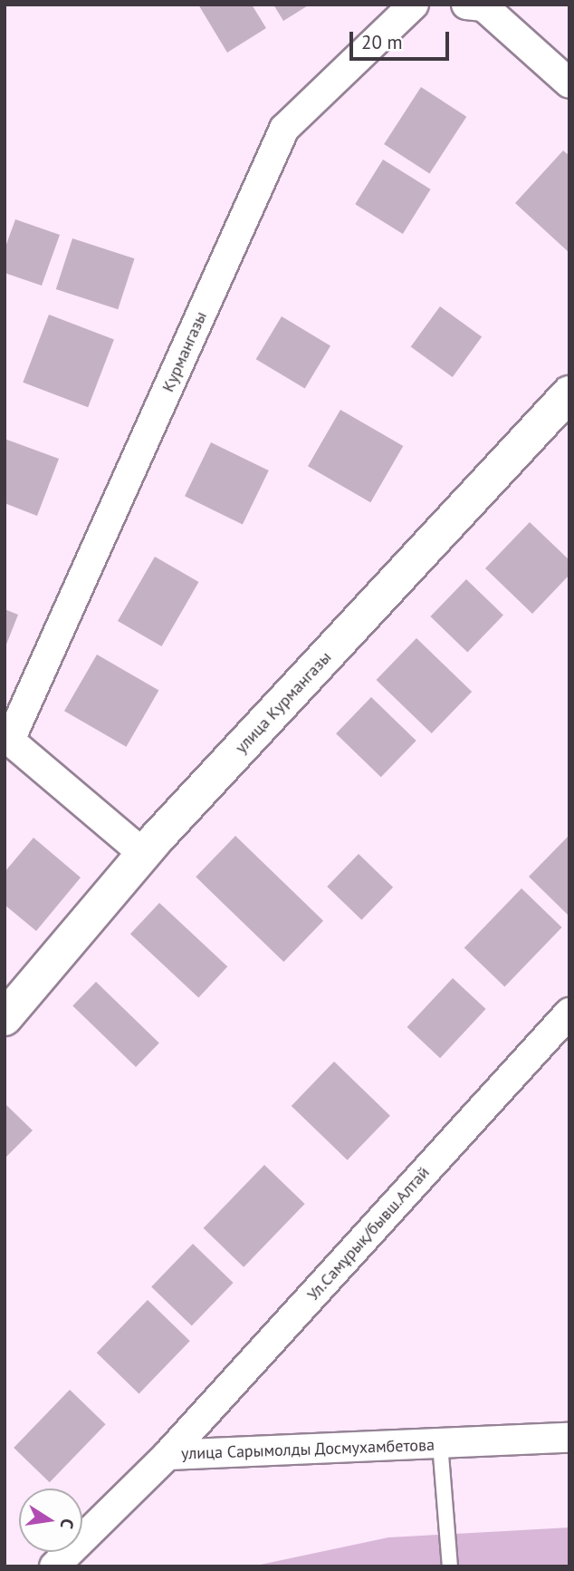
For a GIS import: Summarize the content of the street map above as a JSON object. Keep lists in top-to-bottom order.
{
  "streets": {
    "street": [
      "Курмангазы",
      "улица Курмангазы",
      "Ул.Самұрық/бывш.Алтай",
      "улица Сарымолды Досмухамбетова"
    ]
  },
  "crossings": [
    ["Ул.Самұрық/бывш.Алтай", "улица Сарымолды Досмухамбетова"]
  ],
  "scale_bar": "20 m",
  "north": "right"
}
